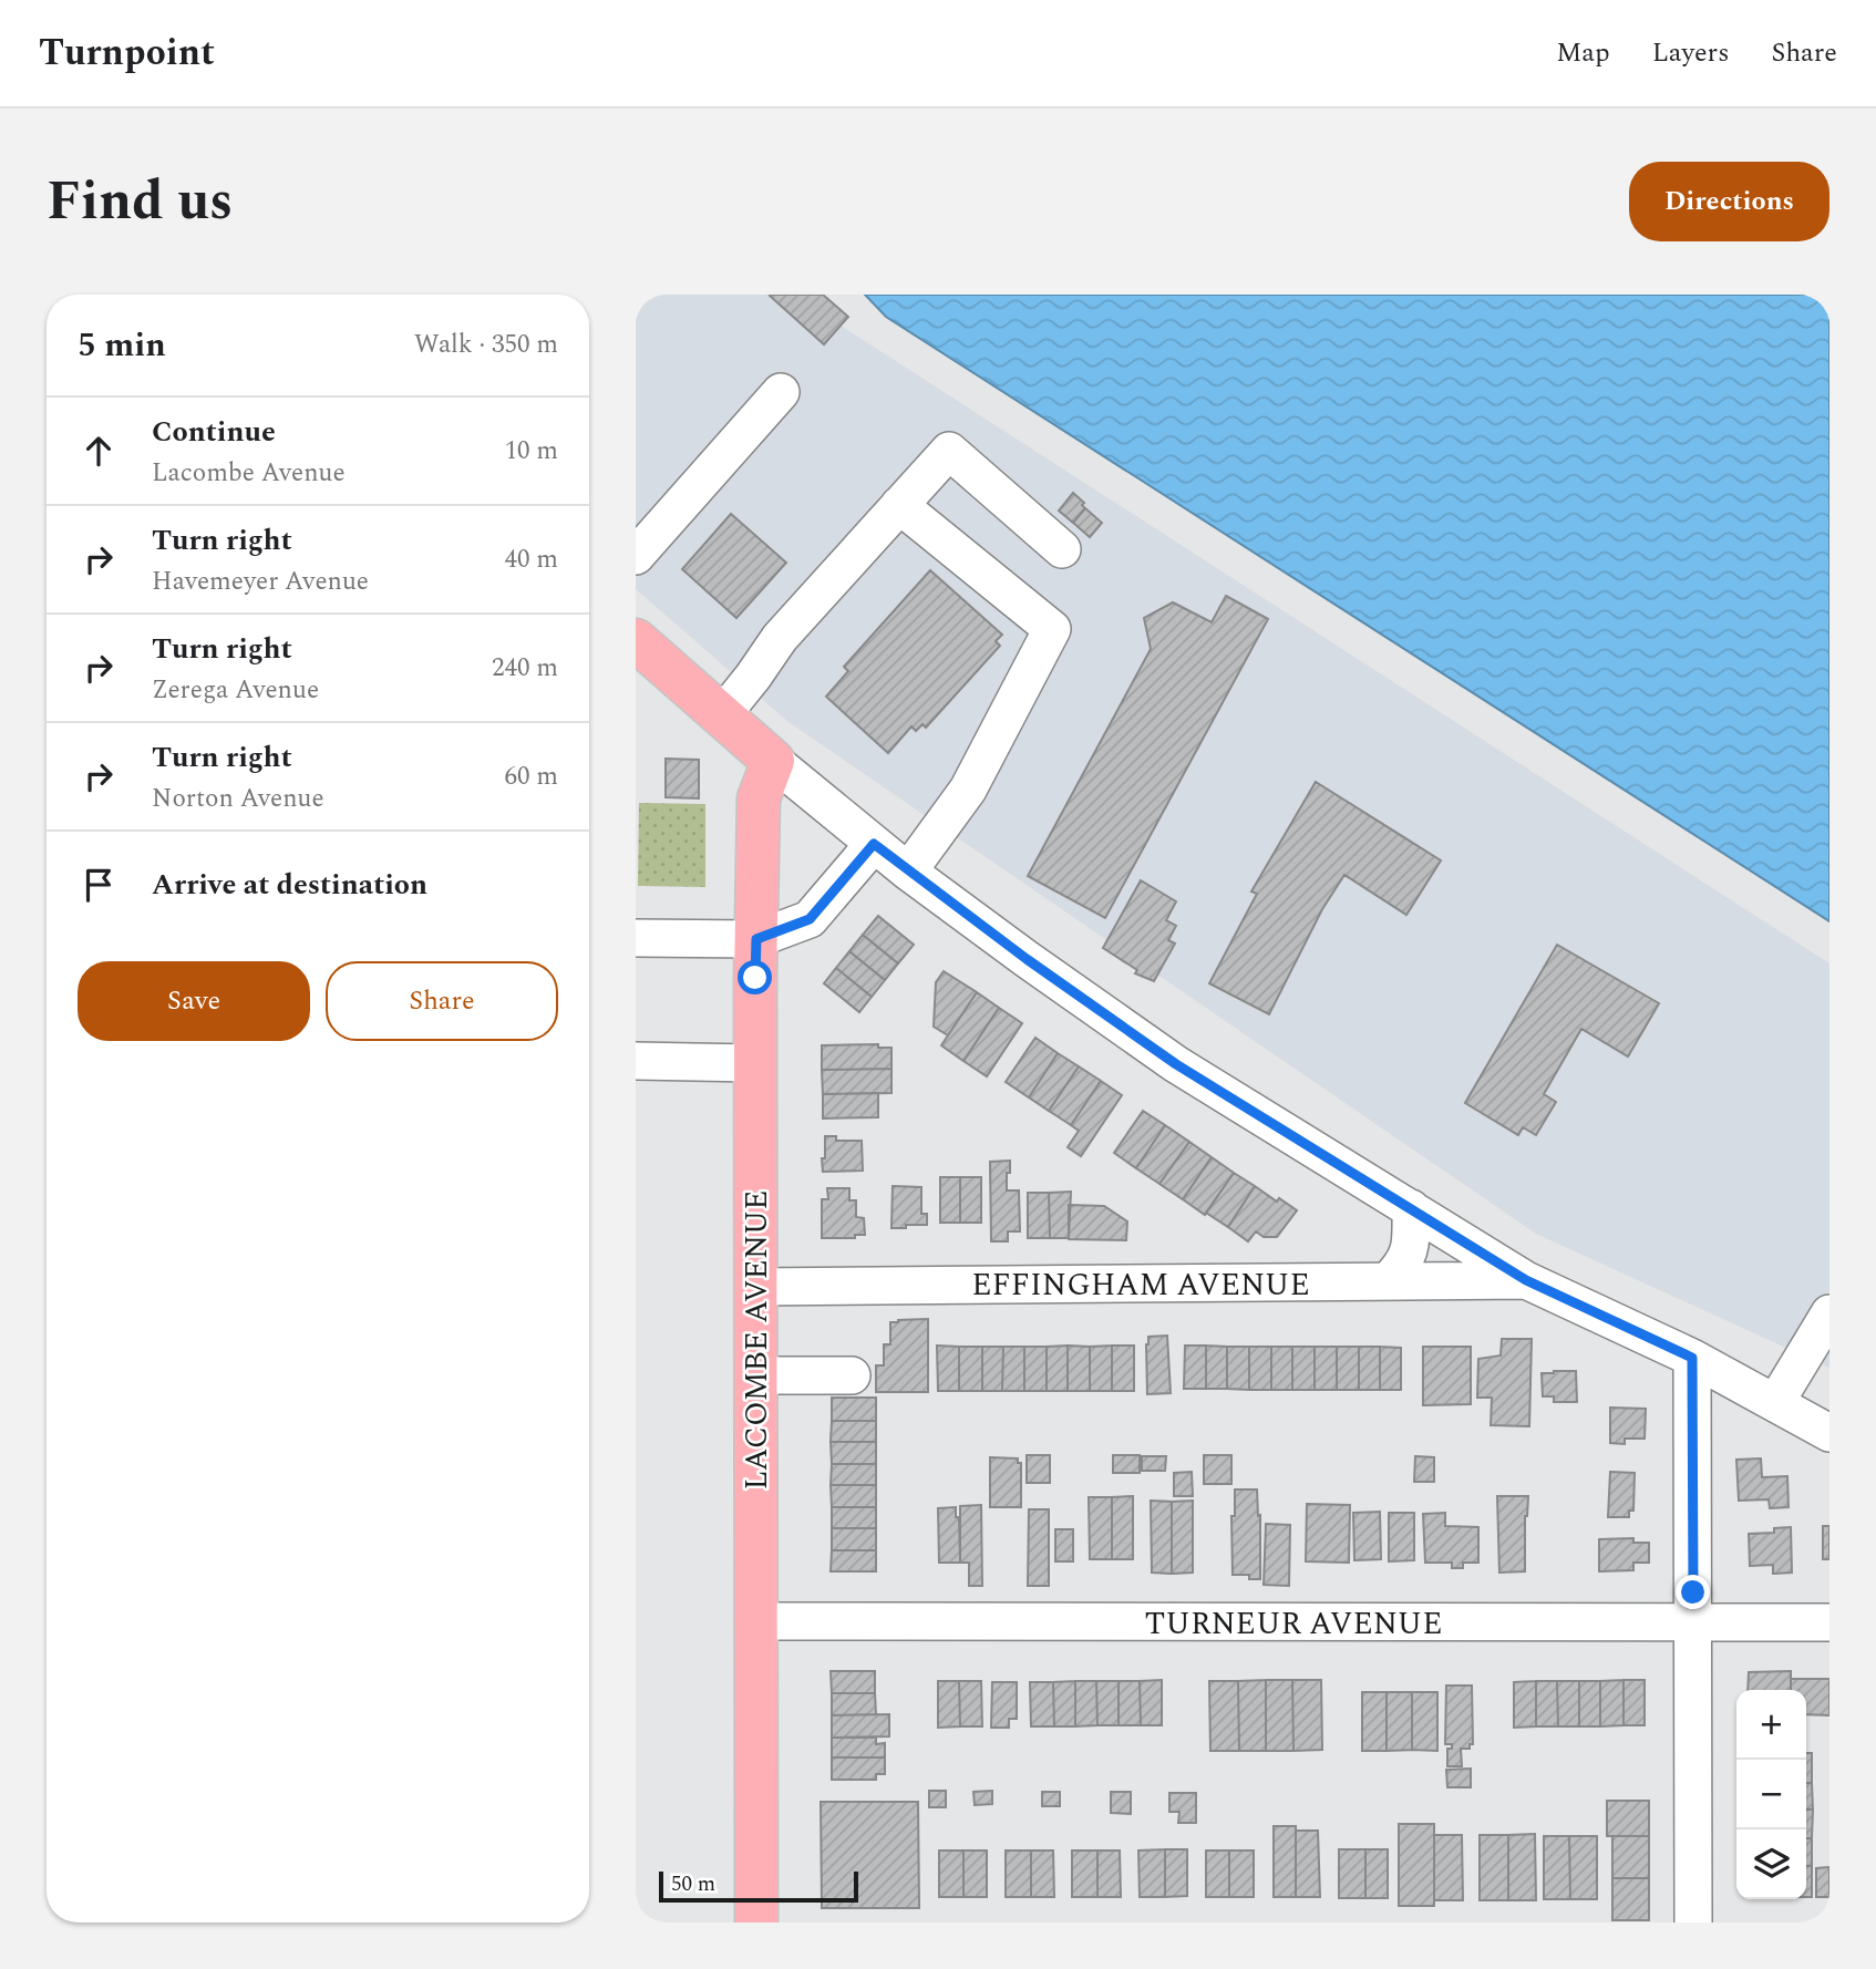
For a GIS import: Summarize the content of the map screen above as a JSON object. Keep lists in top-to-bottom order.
{
  "streets": {
    "main road": ["LACOMBE AVENUE"],
    "street": ["EFFINGHAM AVENUE", "TURNEUR AVENUE"]
  },
  "crossings": [
    ["EFFINGHAM AVENUE", "LACOMBE AVENUE"],
    ["LACOMBE AVENUE", "TURNEUR AVENUE"]
  ],
  "scale_bar": "50 m",
  "page": {
    "header": "Turnpoint",
    "nav": ["Map", "Layers", "Share"],
    "title": "Find us",
    "buttons": [
      "Directions",
      ["Save", "Share"]
    ],
    "heading": ["5 min", "Walk · 350 m"],
    "list": [
      ["Continue", "Lacombe Avenue", "10 m"],
      ["Turn right", "Havemeyer Avenue", "40 m"],
      ["Turn right", "Zerega Avenue", "240 m"],
      ["Turn right", "Norton Avenue", "60 m"],
      "Arrive at destination"
    ],
    "map_buttons": ["+", "−"],
    "scale": "50 m"
  }
}
